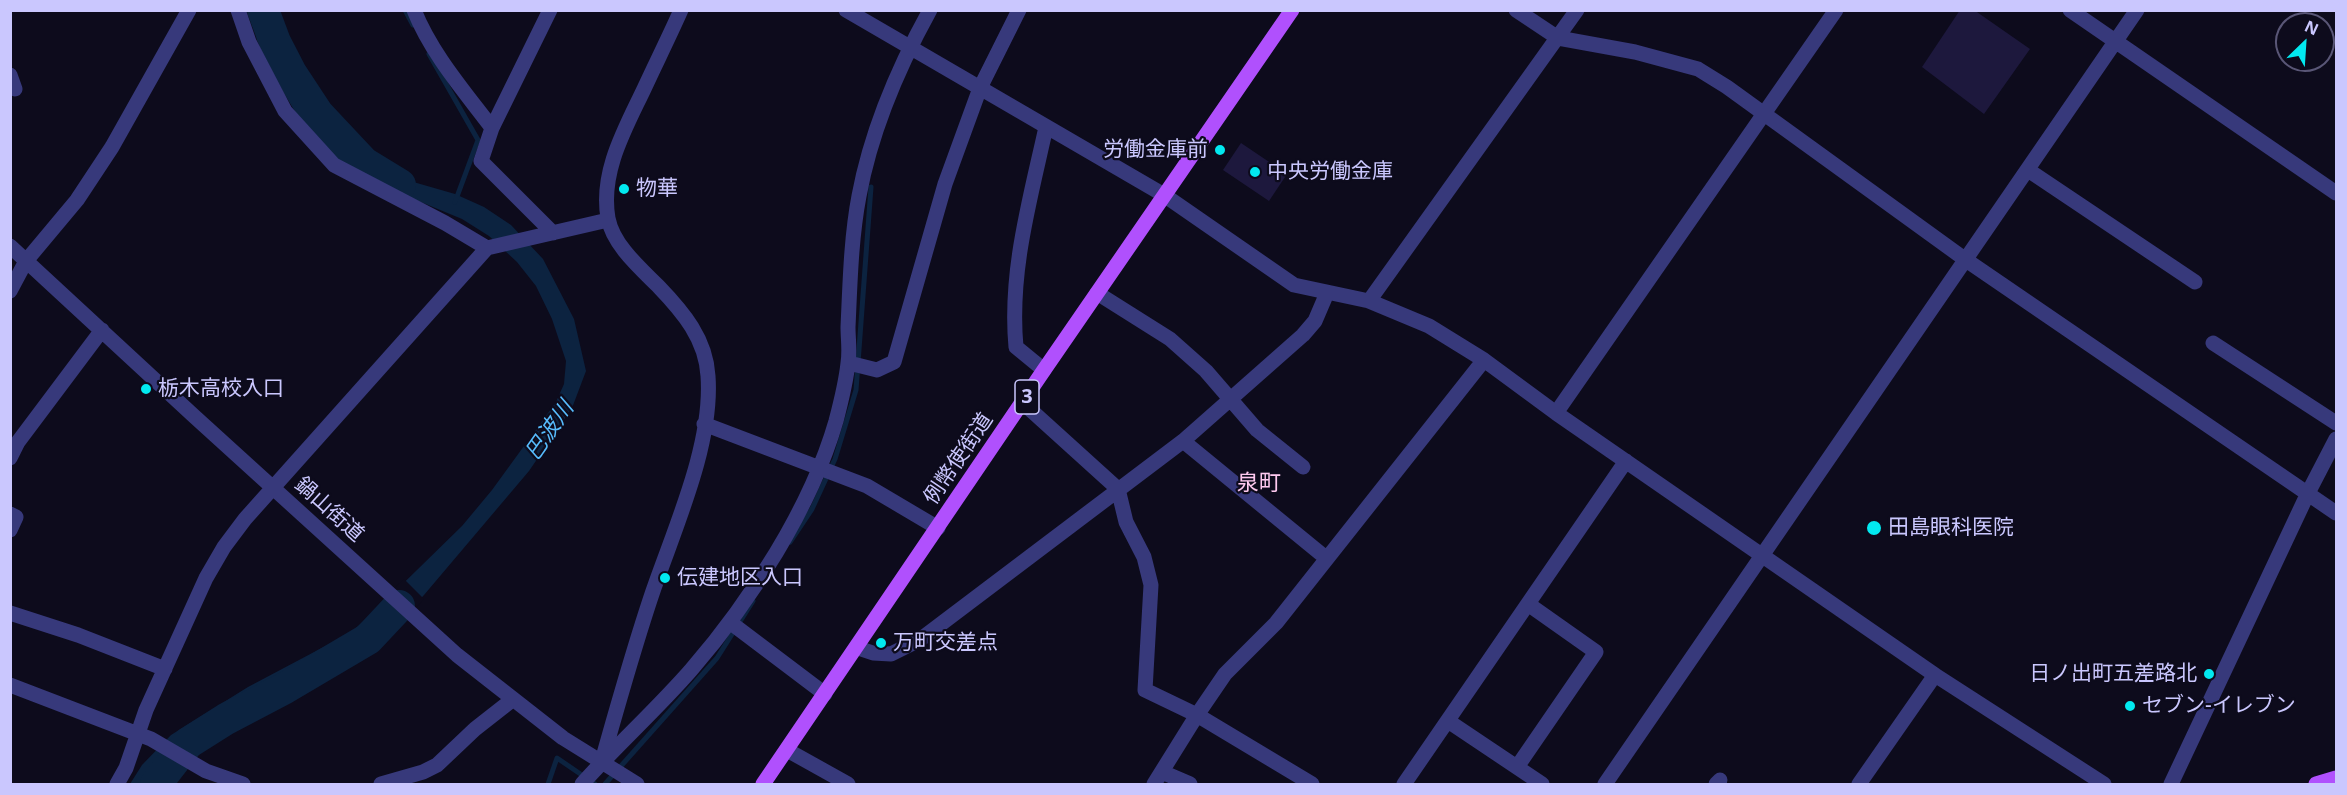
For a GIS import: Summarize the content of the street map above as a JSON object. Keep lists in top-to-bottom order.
{
  "streets": {
    "main road": ["3", "例幣使街道"],
    "street": ["鍋山街道"]
  },
  "districts": ["泉町"],
  "water": ["巴波川"],
  "places": [
    "労働金庫前",
    "中央労働金庫",
    "物華",
    "栃木高校入口",
    "田島眼科医院",
    "伝建地区入口",
    "万町交差点",
    "日ノ出町五差路北",
    "セブン-イレブン"
  ],
  "north": "top right"
}
